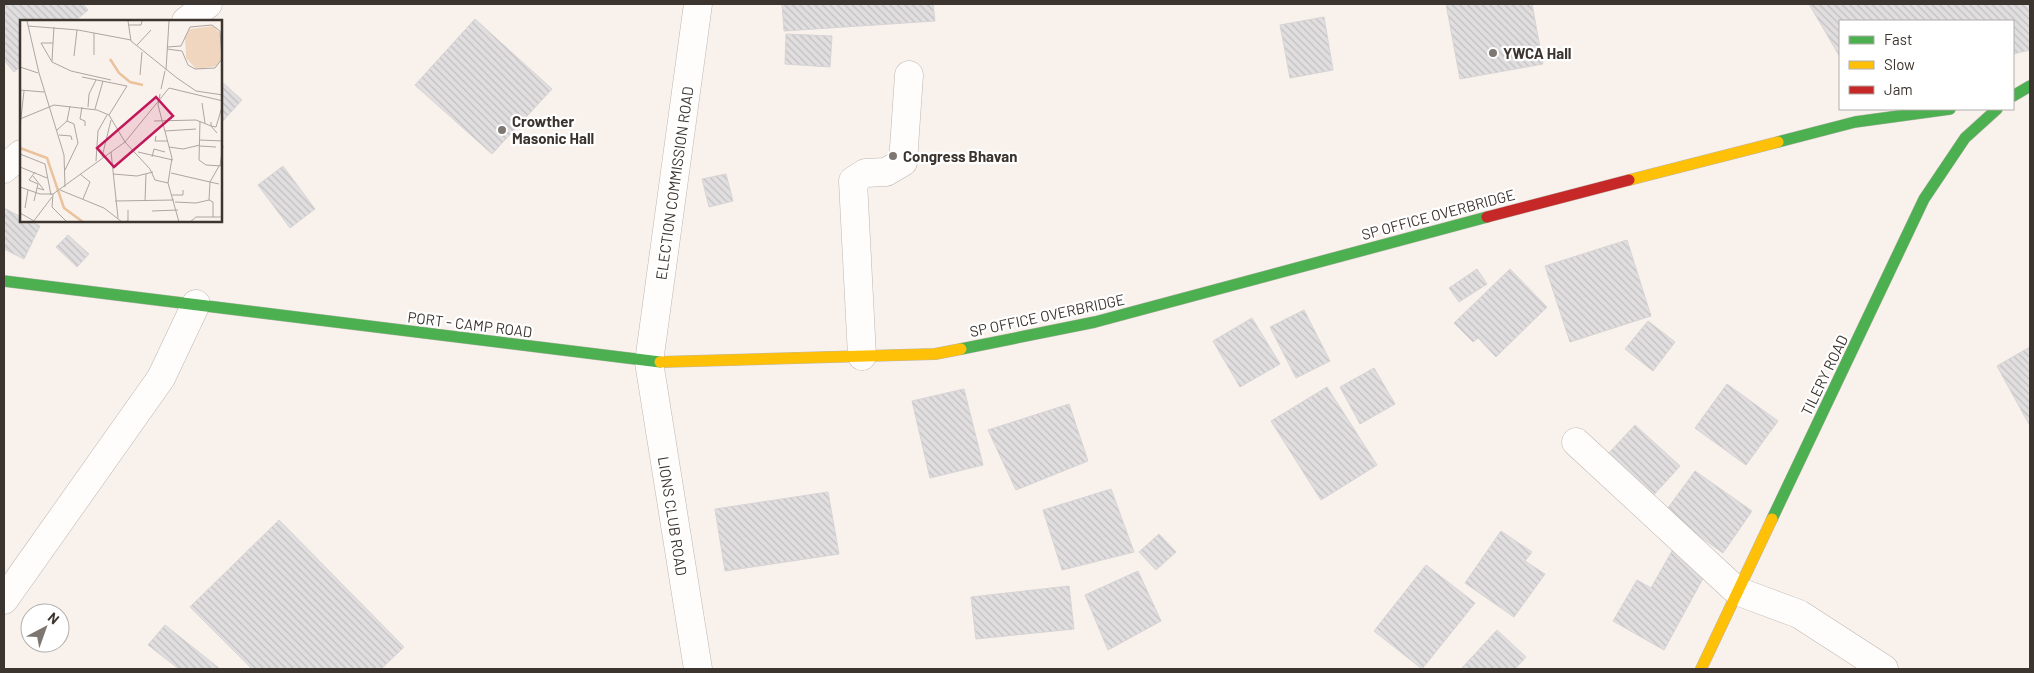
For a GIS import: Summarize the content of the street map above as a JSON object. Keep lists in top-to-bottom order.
{
  "streets": {
    "main road": ["SP OFFICE OVERBRIDGE", "PORT - CAMP ROAD", "TILERY ROAD"],
    "street": ["ELECTION COMMISSION ROAD", "LIONS CLUB ROAD"]
  },
  "crossings": [
    ["ELECTION COMMISSION ROAD", "PORT - CAMP ROAD"],
    ["ELECTION COMMISSION ROAD", "LIONS CLUB ROAD"],
    ["SP OFFICE OVERBRIDGE", "PORT - CAMP ROAD"],
    ["PORT - CAMP ROAD", "LIONS CLUB ROAD"]
  ],
  "places": ["YWCA Hall", "Crowther Masonic Hall", "Congress Bhavan"],
  "legend": ["Fast", "Slow", "Jam"],
  "north": "top right"
}
